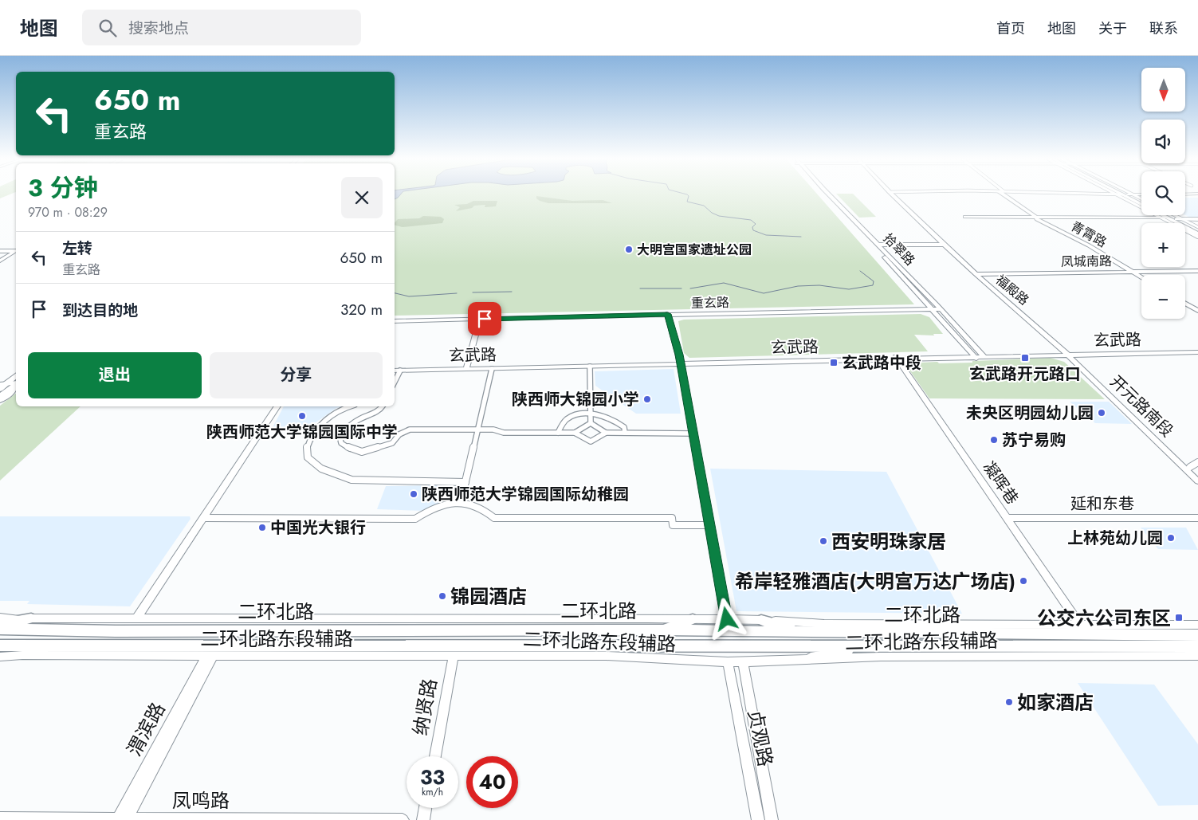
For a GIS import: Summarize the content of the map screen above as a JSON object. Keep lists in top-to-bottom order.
{
  "streets": {
    "highway": ["二环北路"],
    "street": [
      "青霄路",
      "拾翠路",
      "凤城南路",
      "福殿路",
      "重玄路",
      "玄武路",
      "开元路南段",
      "凝晖巷",
      "延和东巷",
      "二环北路东段辅路",
      "纳贤路",
      "渭滨路",
      "贞观路",
      "凤鸣路"
    ]
  },
  "crossings": [
    ["青霄路", "凤城南路"],
    ["拾翠路", "重玄路"],
    ["拾翠路", "玄武路"],
    ["凤城南路", "福殿路"],
    ["福殿路", "玄武路"],
    ["福殿路", "开元路南段"],
    ["玄武路", "开元路南段"],
    ["玄武路", "凝晖巷"],
    ["凝晖巷", "延和东巷"],
    ["凝晖巷", "二环北路东段辅路"],
    ["二环北路东段辅路", "纳贤路"],
    ["二环北路东段辅路", "渭滨路"],
    ["二环北路东段辅路", "贞观路"],
    ["渭滨路", "凤鸣路"]
  ],
  "places": {
    "other": [
      "大明宫国家遗址公园",
      "陕西师大锦园小学",
      "未央区明园幼儿园",
      "陕西师范大学锦园国际中学",
      "苏宁易购",
      "陕西师范大学锦园国际幼稚园",
      "中国光大银行",
      "上林苑幼儿园",
      "西安明珠家居",
      "希岸轻雅酒店(大明宫万达广场店)",
      "锦园酒店",
      "如家酒店"
    ],
    "transit": ["玄武路开元路口", "玄武路中段", "公交六公司东区"]
  },
  "north": "bottom",
  "page": {
    "header": "地图",
    "search": "搜索地点",
    "nav": [
      "首页",
      "地图",
      "关于",
      "联系"
    ],
    "map_buttons": ["+", "−"],
    "turn": ["650 m", "重玄路"],
    "heading": ["3 分钟", "970 m · 08:29"],
    "list": [
      {
        "name": "左转",
        "note": "重玄路",
        "value": "650 m"
      },
      {
        "name": "到达目的地",
        "value": "320 m"
      }
    ],
    "buttons": ["退出", "分享"],
    "speed": "33 km/h",
    "limit": "40"
  }
}
